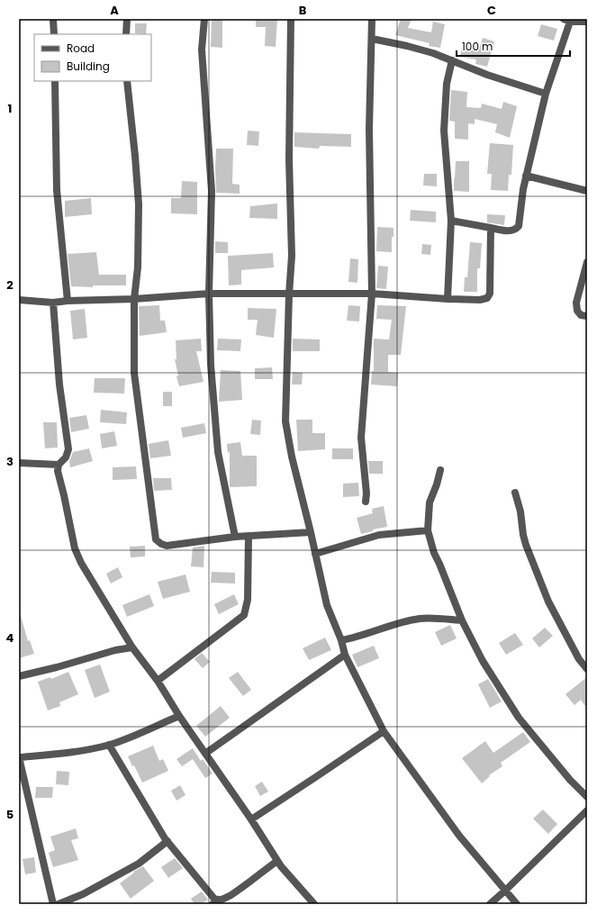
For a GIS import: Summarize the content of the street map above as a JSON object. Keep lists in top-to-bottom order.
{
  "legend": ["Road", "Building"],
  "scale_bar": "100 m",
  "grid": {
    "columns": ["A", "B", "C"],
    "rows": [
      "1",
      "2",
      "3",
      "4",
      "5"
    ]
  }
}
